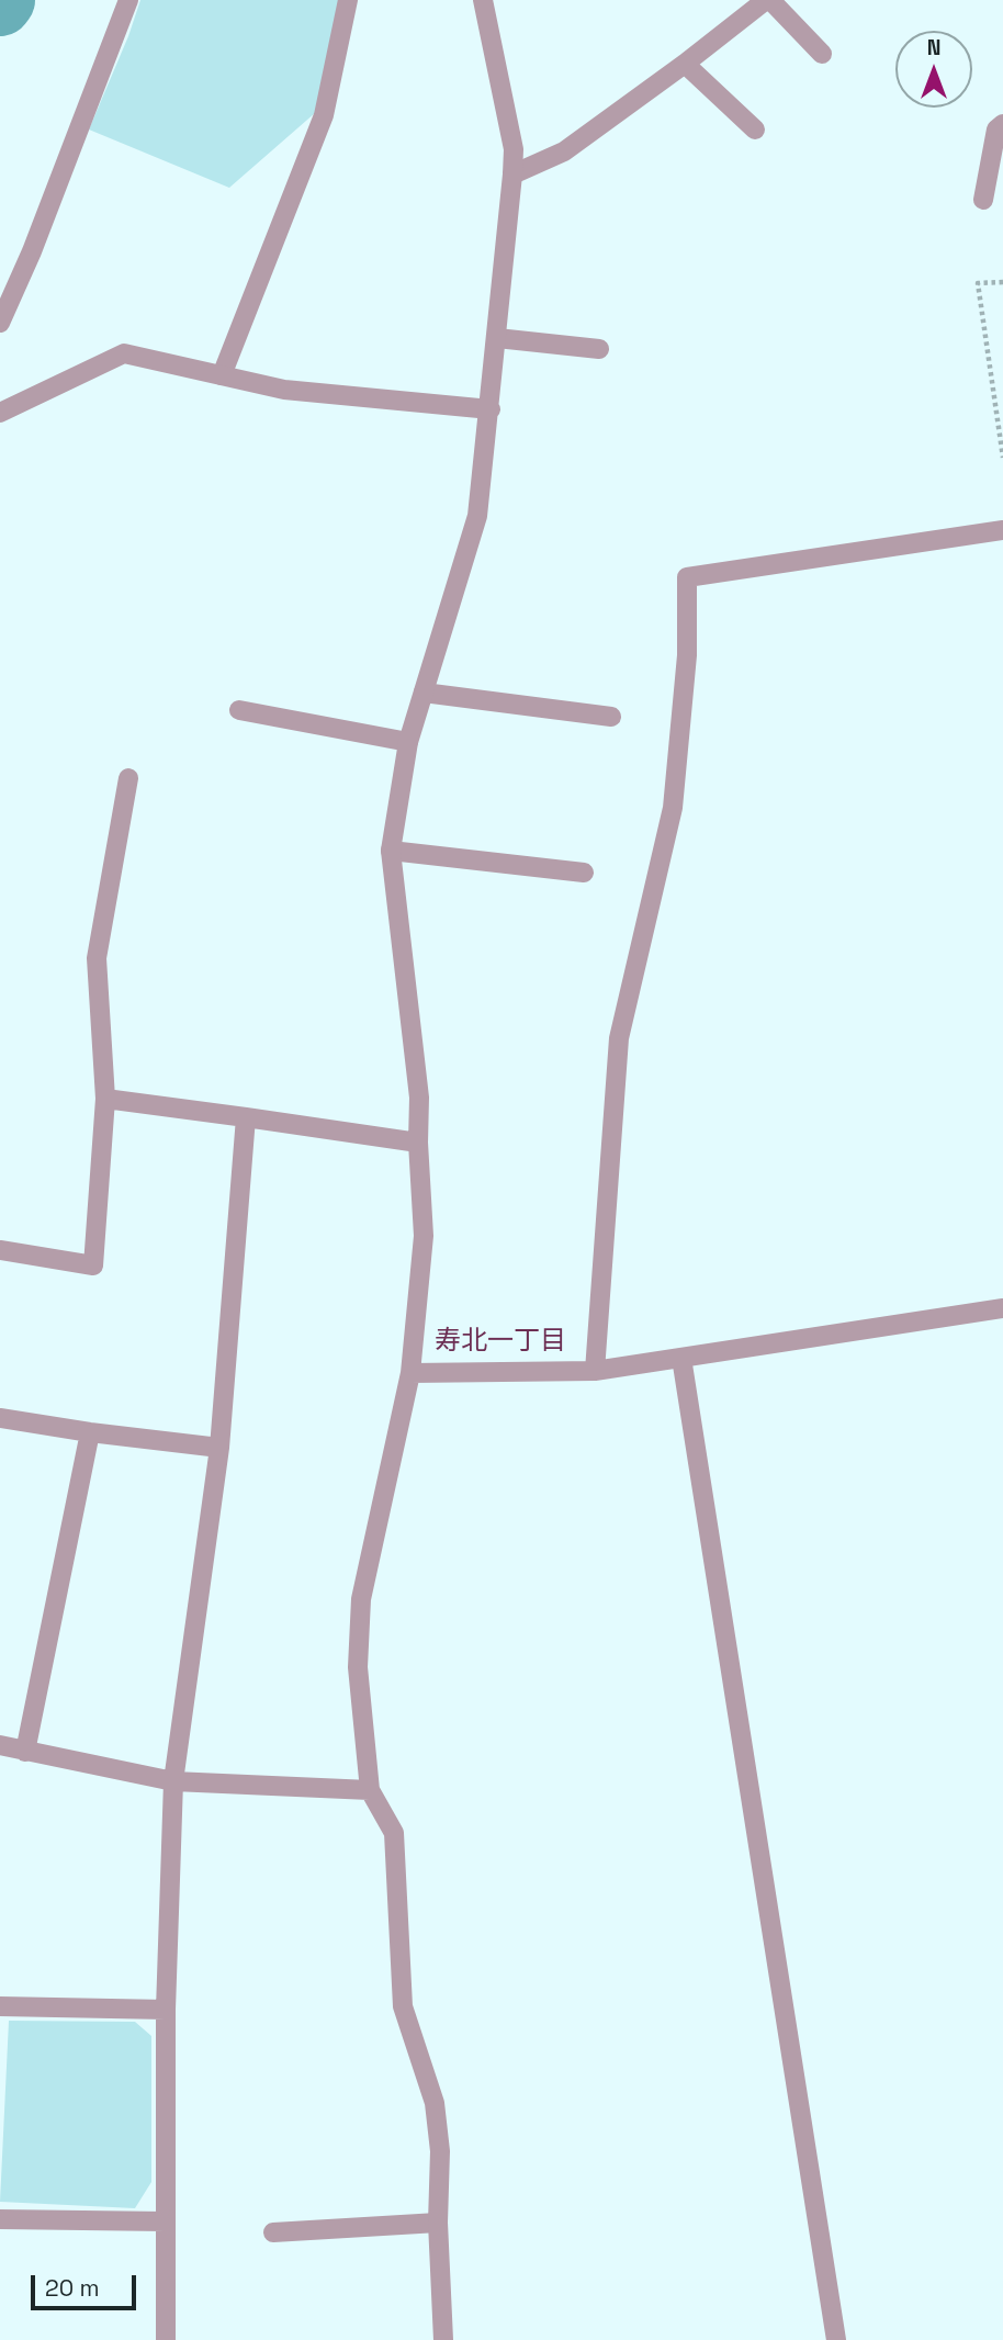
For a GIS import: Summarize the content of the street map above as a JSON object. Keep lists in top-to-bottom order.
{
  "districts": ["寿北一丁目"],
  "scale_bar": "20 m",
  "north": "top"
}
